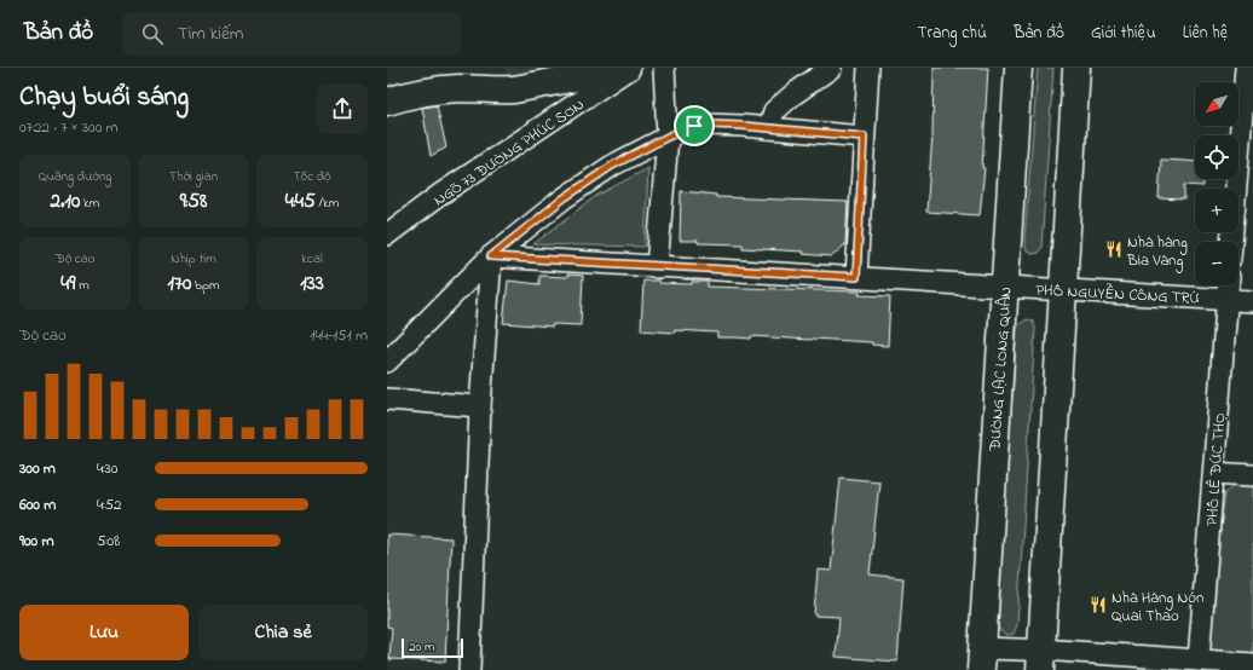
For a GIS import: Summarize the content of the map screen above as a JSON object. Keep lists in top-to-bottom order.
{
  "streets": {
    "main road": ["ĐƯỜNG LẠC LONG QUÂN"],
    "street": ["NGÕ 73 ĐƯỜNG PHÚC SƠN", "PHỐ NGUYỄN CÔNG TRỨ", "PHỐ LÊ ĐỨC THỌ"]
  },
  "crossings": [
    ["PHỐ NGUYỄN CÔNG TRỨ", "ĐƯỜNG LẠC LONG QUÂN"],
    ["PHỐ NGUYỄN CÔNG TRỨ", "PHỐ LÊ ĐỨC THỌ"]
  ],
  "places": {
    "restaurant": ["Nhà hàng Bia Vàng", "Nhà Hàng Nón Quai Thao"]
  },
  "scale_bar": "20 m",
  "north": "bottom left",
  "page": {
    "header": "Bản đồ",
    "search": "Tìm kiếm",
    "nav": [
      "Trang chủ",
      "Bản đồ",
      "Giới thiệu",
      "Liên hệ"
    ],
    "heading": ["Chạy buổi sáng", "07:22 · 7 × 300 m"],
    "map_buttons": ["+", "−"],
    "stats": [
      ["Quãng đường", "2.10 km"],
      ["Thời gian", "9:58"],
      ["Tốc độ", "4:45 /km"],
      ["Độ cao", "49 m"],
      ["Nhịp tim", "170 bpm"],
      ["kcal", "133"]
    ],
    "chart": ["Độ cao", "144–151 m"],
    "list": [
      {
        "name": "300 m",
        "note": "4:30"
      },
      {
        "name": "600 m",
        "note": "4:52"
      },
      {
        "name": "900 m",
        "note": "5:08"
      }
    ],
    "buttons": ["Lưu", "Chia sẻ"],
    "scale": "20 m"
  }
}
